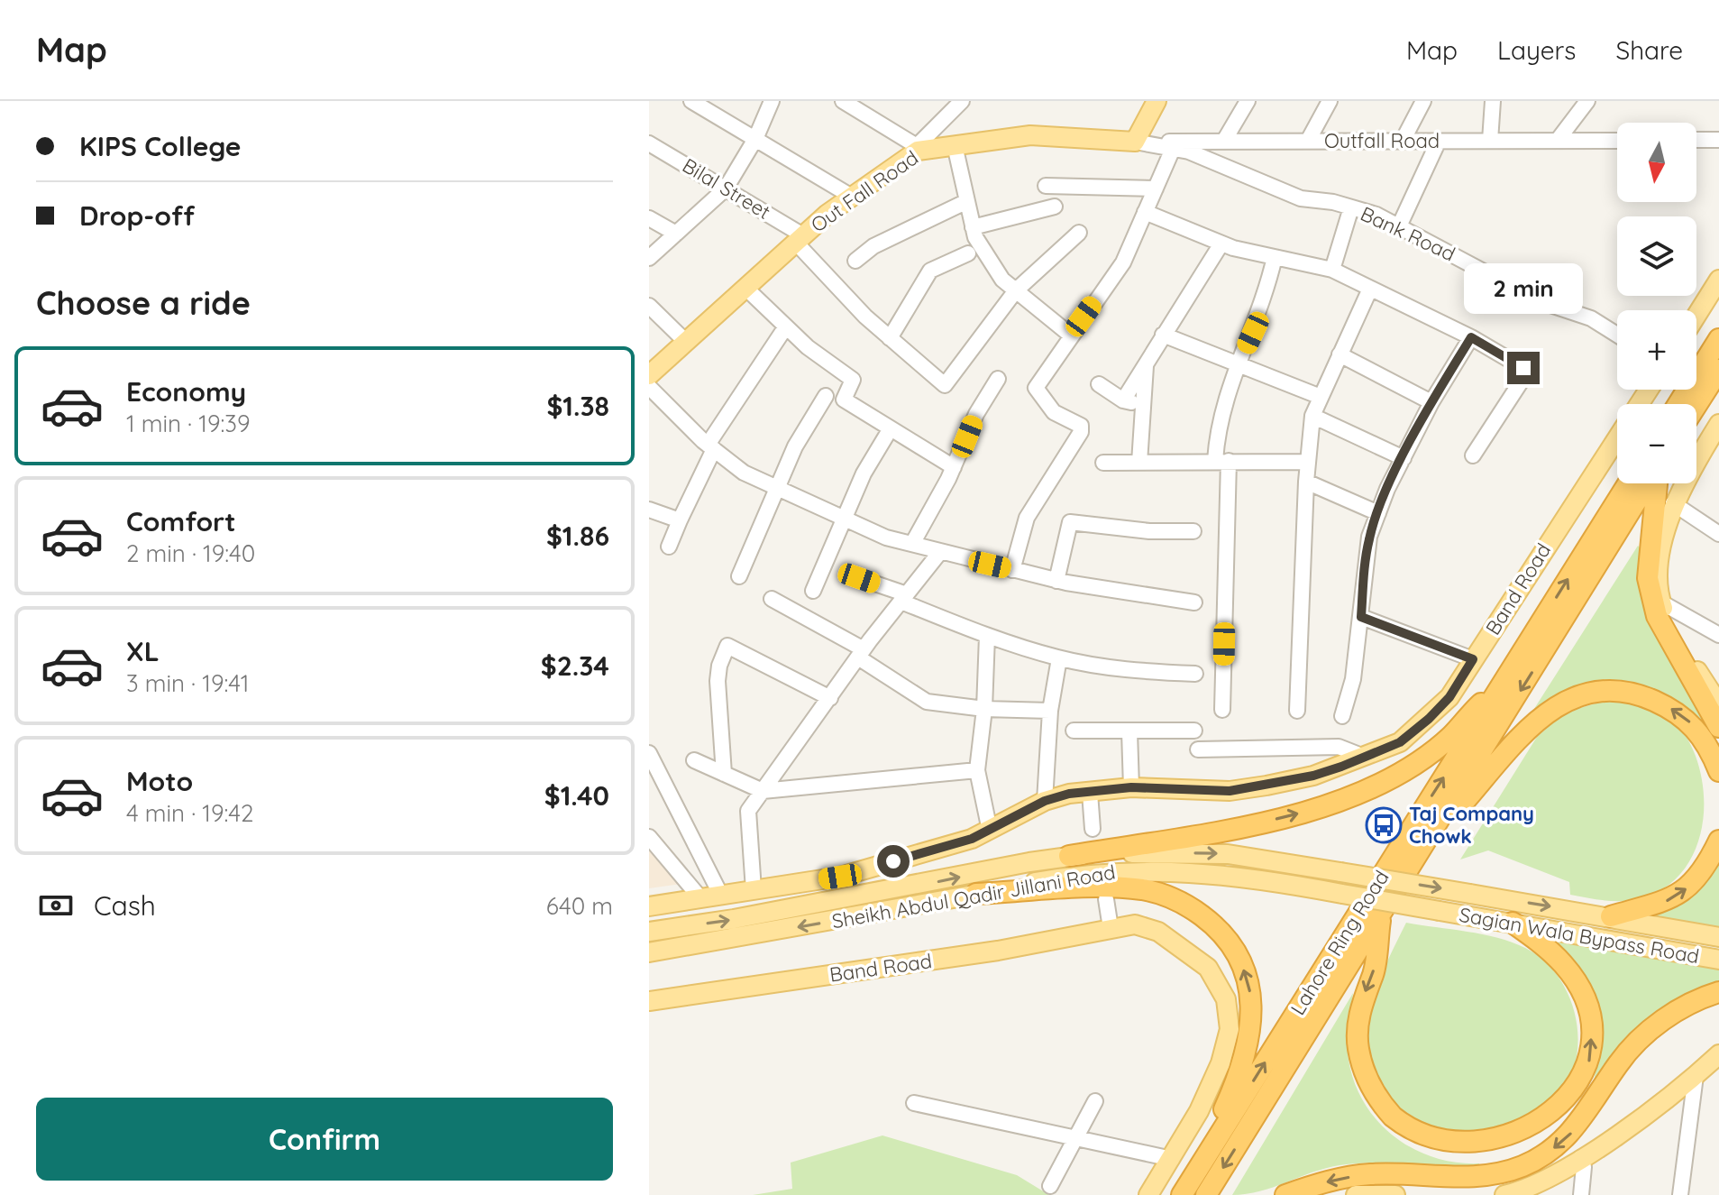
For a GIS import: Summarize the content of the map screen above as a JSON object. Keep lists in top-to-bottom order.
{
  "streets": {
    "highway": ["Lahore Ring Road"],
    "main road": [
      "Out Fall Road",
      "Band Road",
      "Sheikh Abdul Qadir Jillani Road",
      "Sagian Wala Bypass Road"
    ],
    "street": ["Outfall Road", "Bilal Street", "Bank Road"]
  },
  "crossings": [
    ["Outfall Road", "Out Fall Road"],
    ["Outfall Road", "Bank Road"],
    ["Bilal Street", "Out Fall Road"],
    ["Out Fall Road", "Bank Road"],
    ["Sheikh Abdul Qadir Jillani Road", "Sagian Wala Bypass Road"]
  ],
  "places": {
    "bus stop": ["Taj Company Chowk"]
  },
  "north": "bottom",
  "page": {
    "header": "Map",
    "nav": ["Map", "Layers", "Share"],
    "banner": ["KIPS College", "Drop-off"],
    "map_buttons": ["+", "−"],
    "heading": "Choose a ride",
    "bubble": "2 min",
    "list": [
      {
        "name": "Economy",
        "note": "1 min · 19:39",
        "value": "$1.38"
      },
      {
        "name": "Comfort",
        "note": "2 min · 19:40",
        "value": "$1.86"
      },
      {
        "name": "XL",
        "note": "3 min · 19:41",
        "value": "$2.34"
      },
      {
        "name": "Moto",
        "note": "4 min · 19:42",
        "value": "$1.40"
      }
    ],
    "pay": ["Cash", "640 m"],
    "buttons": "Confirm"
  }
}
